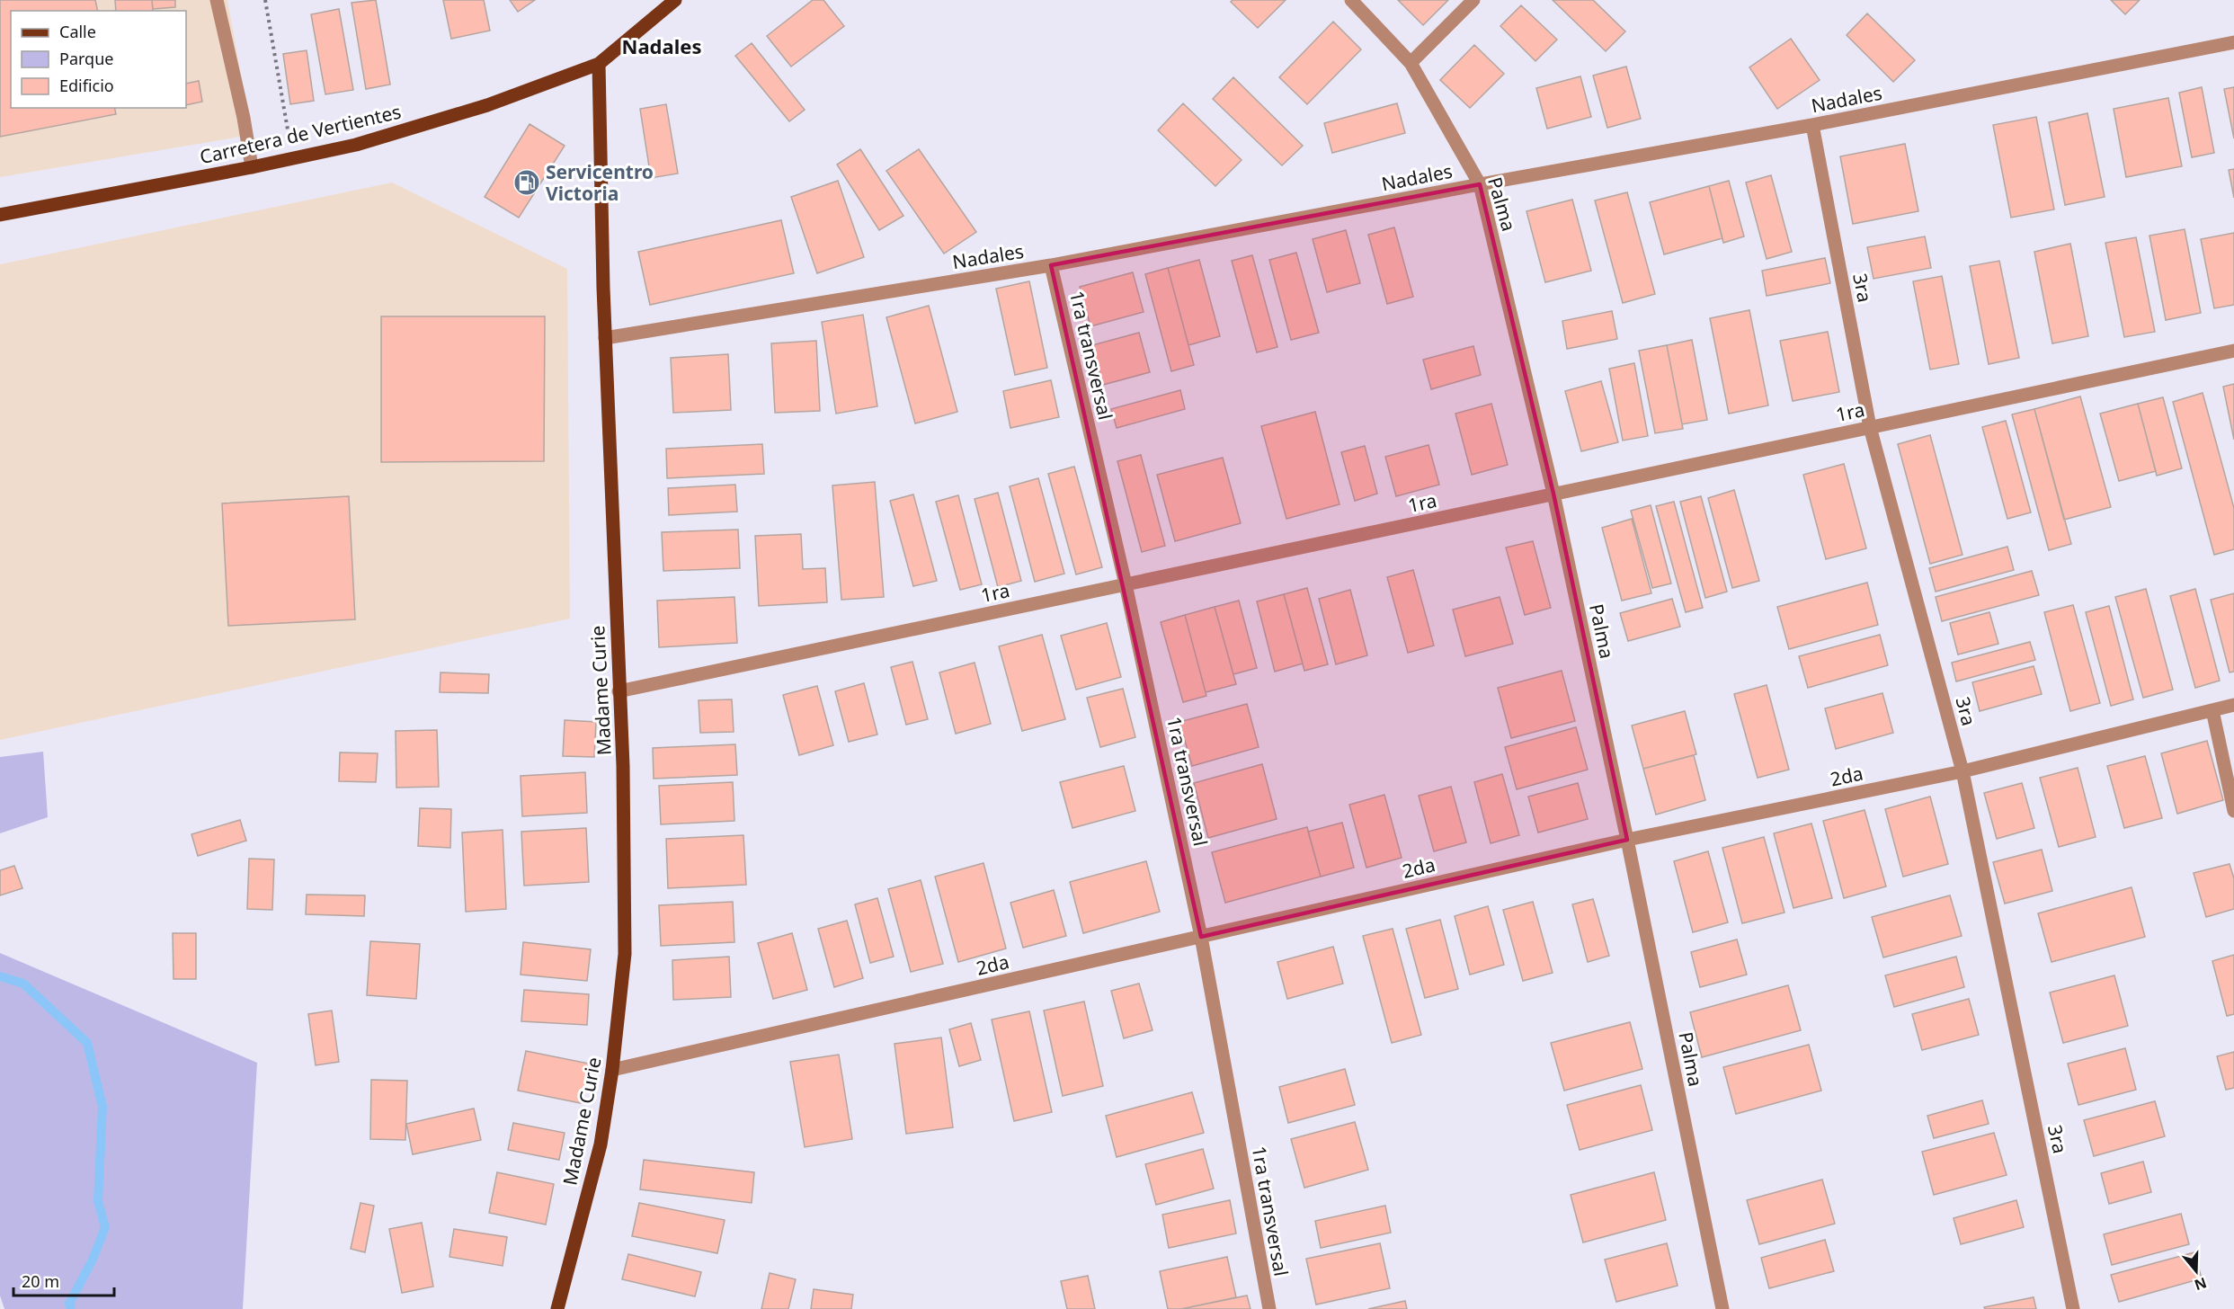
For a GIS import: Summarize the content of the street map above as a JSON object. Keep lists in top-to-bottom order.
{
  "streets": {
    "main road": ["Carretera de Vertientes", "Madame Curie"],
    "street": [
      "Nadales",
      "Palma",
      "3ra",
      "1ra transversal",
      "1ra",
      "2da"
    ]
  },
  "crossings": [
    ["Nadales", "Palma"],
    ["Nadales", "3ra"],
    ["Nadales", "1ra transversal"],
    ["Nadales", "Madame Curie"],
    ["Carretera de Vertientes", "Madame Curie"],
    ["Palma", "1ra"],
    ["Palma", "2da"],
    ["3ra", "1ra"],
    ["3ra", "2da"],
    ["1ra transversal", "1ra"],
    ["1ra transversal", "2da"],
    ["1ra", "Madame Curie"],
    ["Madame Curie", "2da"]
  ],
  "districts": ["Nadales"],
  "places": {
    "fuel station": ["Servicentro Victoria"]
  },
  "legend": ["Calle", "Parque", "Edificio"],
  "scale_bar": "20 m",
  "north": "bottom"
}
